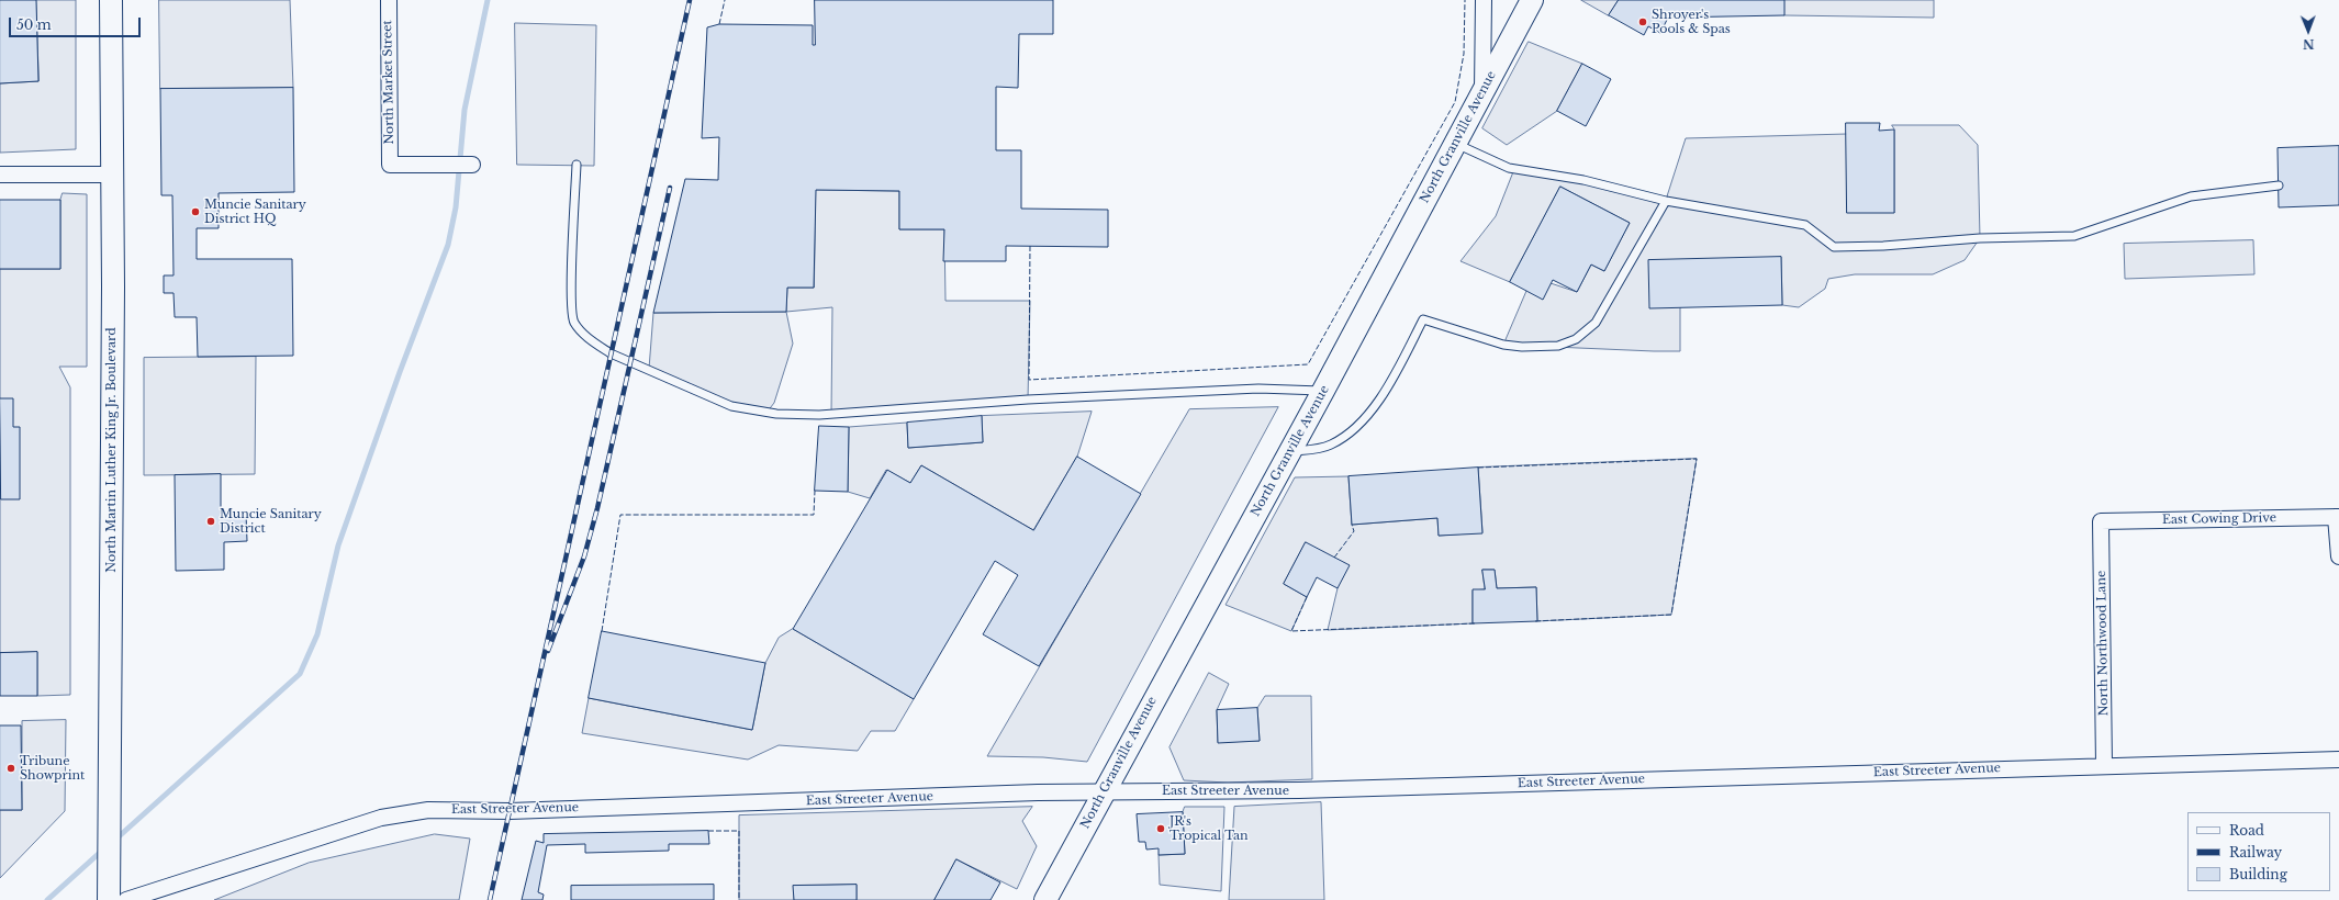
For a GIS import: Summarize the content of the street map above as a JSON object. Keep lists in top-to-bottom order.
{
  "streets": {
    "main road": ["North Granville Avenue", "North Martin Luther King Jr. Boulevard"],
    "street": [
      "North Market Street",
      "East Cowing Drive",
      "North Northwood Lane",
      "East Streeter Avenue"
    ]
  },
  "crossings": [
    ["North Granville Avenue", "East Streeter Avenue"],
    ["East Cowing Drive", "North Northwood Lane"],
    ["North Northwood Lane", "East Streeter Avenue"]
  ],
  "places": [
    "Shroyer's Pools & Spas",
    "Muncie Sanitary District HQ",
    "Muncie Sanitary District",
    "Tribune Showprint",
    "JR's Tropical Tan"
  ],
  "legend": ["Road", "Railway", "Building"],
  "scale_bar": "50 m",
  "north": "bottom"
}
